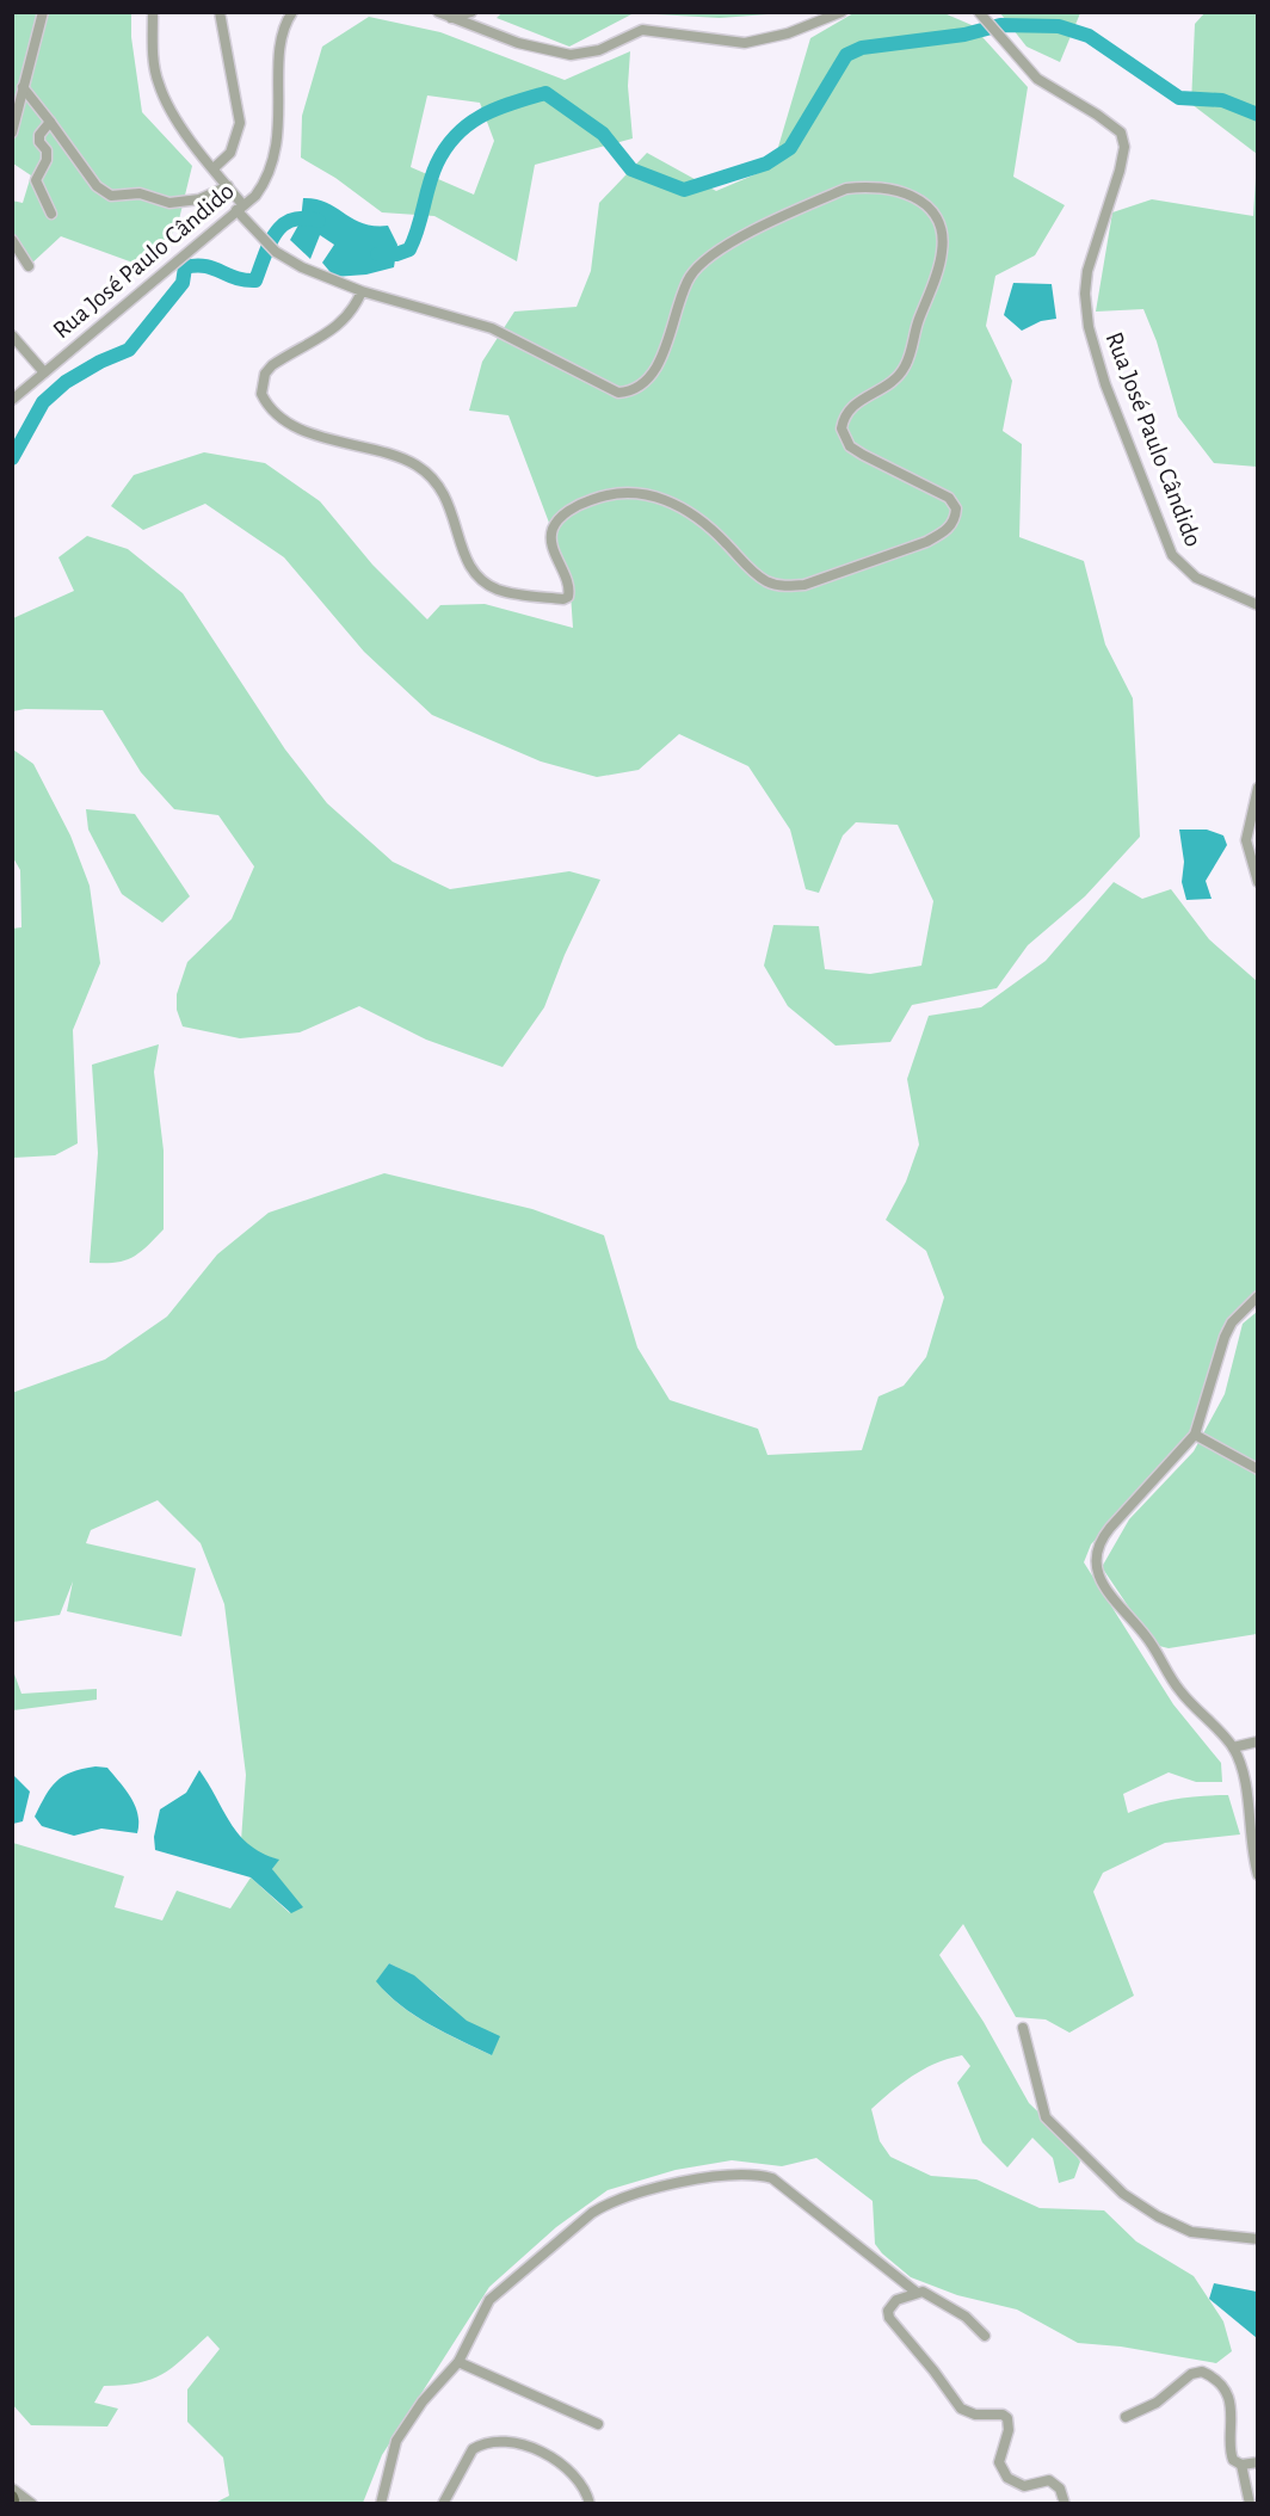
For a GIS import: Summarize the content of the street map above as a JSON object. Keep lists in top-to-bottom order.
{
  "streets": {
    "street": ["Rua José Paulo Cândido"]
  }
}
